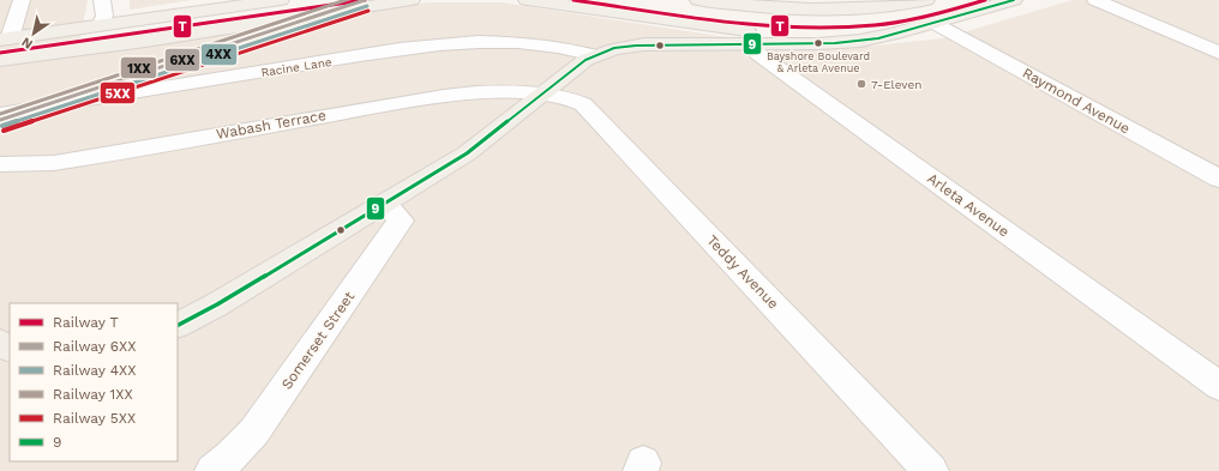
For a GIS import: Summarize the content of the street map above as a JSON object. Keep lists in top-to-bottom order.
{
  "streets": {
    "street": [
      "Racine Lane",
      "Raymond Avenue",
      "Wabash Terrace",
      "Arleta Avenue",
      "Teddy Avenue",
      "Somerset Street"
    ]
  },
  "crossings": [
    ["Wabash Terrace", "Teddy Avenue"]
  ],
  "places": ["Bayshore Boulevard & Arleta Avenue", "7-Eleven"],
  "lines": [
    "rail line T",
    "rail line 6XX",
    "rail line 1XX",
    "transit line 9",
    "rail line 4XX",
    "rail line 5XX"
  ],
  "legend": [
    "Railway T",
    "Railway 6XX",
    "Railway 4XX",
    "Railway 1XX",
    "Railway 5XX",
    "9"
  ],
  "north": "bottom left"
}
